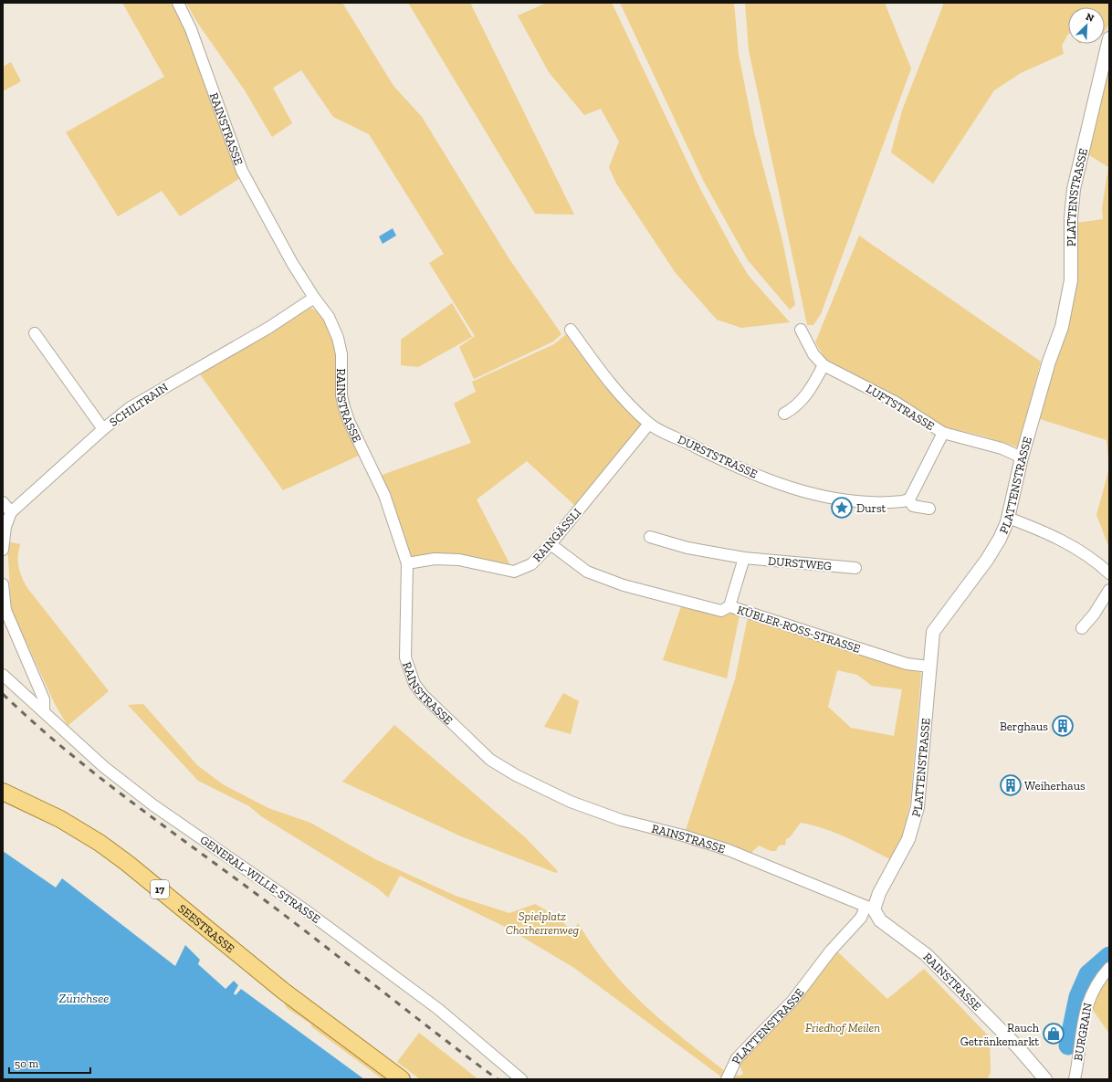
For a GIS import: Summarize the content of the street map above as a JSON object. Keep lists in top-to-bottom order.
{
  "streets": {
    "main road": ["17", "SEESTRASSE"],
    "street": [
      "RAINSTRASSE",
      "PLATTENSTRASSE",
      "SCHILTRAIN",
      "LUFTSTRASSE",
      "DURSTSTRASSE",
      "RAINGÄSSLI",
      "DURSTWEG",
      "KÜBLER-ROSS-STRASSE",
      "GENERAL-WILLE-STRASSE",
      "BURGRAIN"
    ]
  },
  "crossings": [
    ["RAINSTRASSE", "PLATTENSTRASSE"],
    ["RAINSTRASSE", "SCHILTRAIN"],
    ["RAINSTRASSE", "RAINGÄSSLI"],
    ["PLATTENSTRASSE", "LUFTSTRASSE"],
    ["PLATTENSTRASSE", "KÜBLER-ROSS-STRASSE"],
    ["DURSTSTRASSE", "RAINGÄSSLI"],
    ["RAINGÄSSLI", "KÜBLER-ROSS-STRASSE"]
  ],
  "water": ["Zürichsee"],
  "parks": ["Spielplatz Chorherrenweg", "Friedhof Meilen"],
  "places": {
    "place": ["Durst"],
    "building": ["Berghaus", "Weiherhaus"],
    "shop": ["Rauch Getränkemarkt"]
  },
  "scale_bar": "50 m",
  "north": "top right"
}
